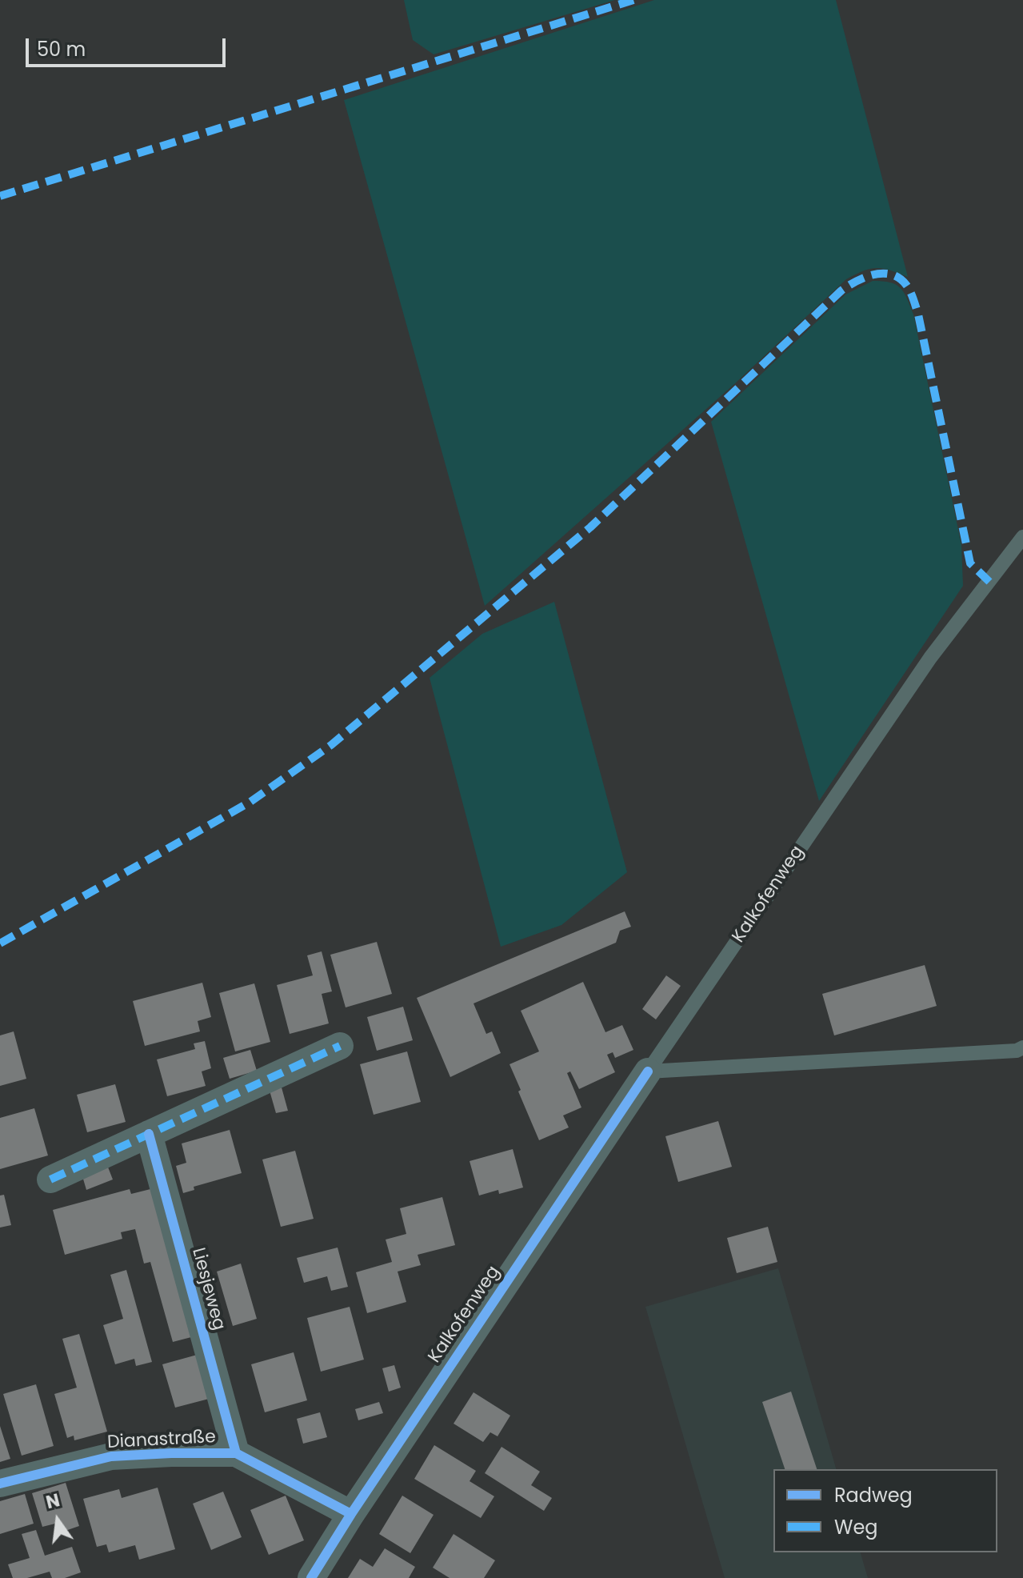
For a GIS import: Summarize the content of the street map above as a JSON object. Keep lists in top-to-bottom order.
{
  "streets": {
    "street": ["Kalkofenweg", "Liesjeweg", "Dianastraße"]
  },
  "crossings": [
    ["Kalkofenweg", "Dianastraße"],
    ["Liesjeweg", "Dianastraße"]
  ],
  "legend": ["Radweg", "Weg"],
  "scale_bar": "50 m",
  "north": "top"
}
